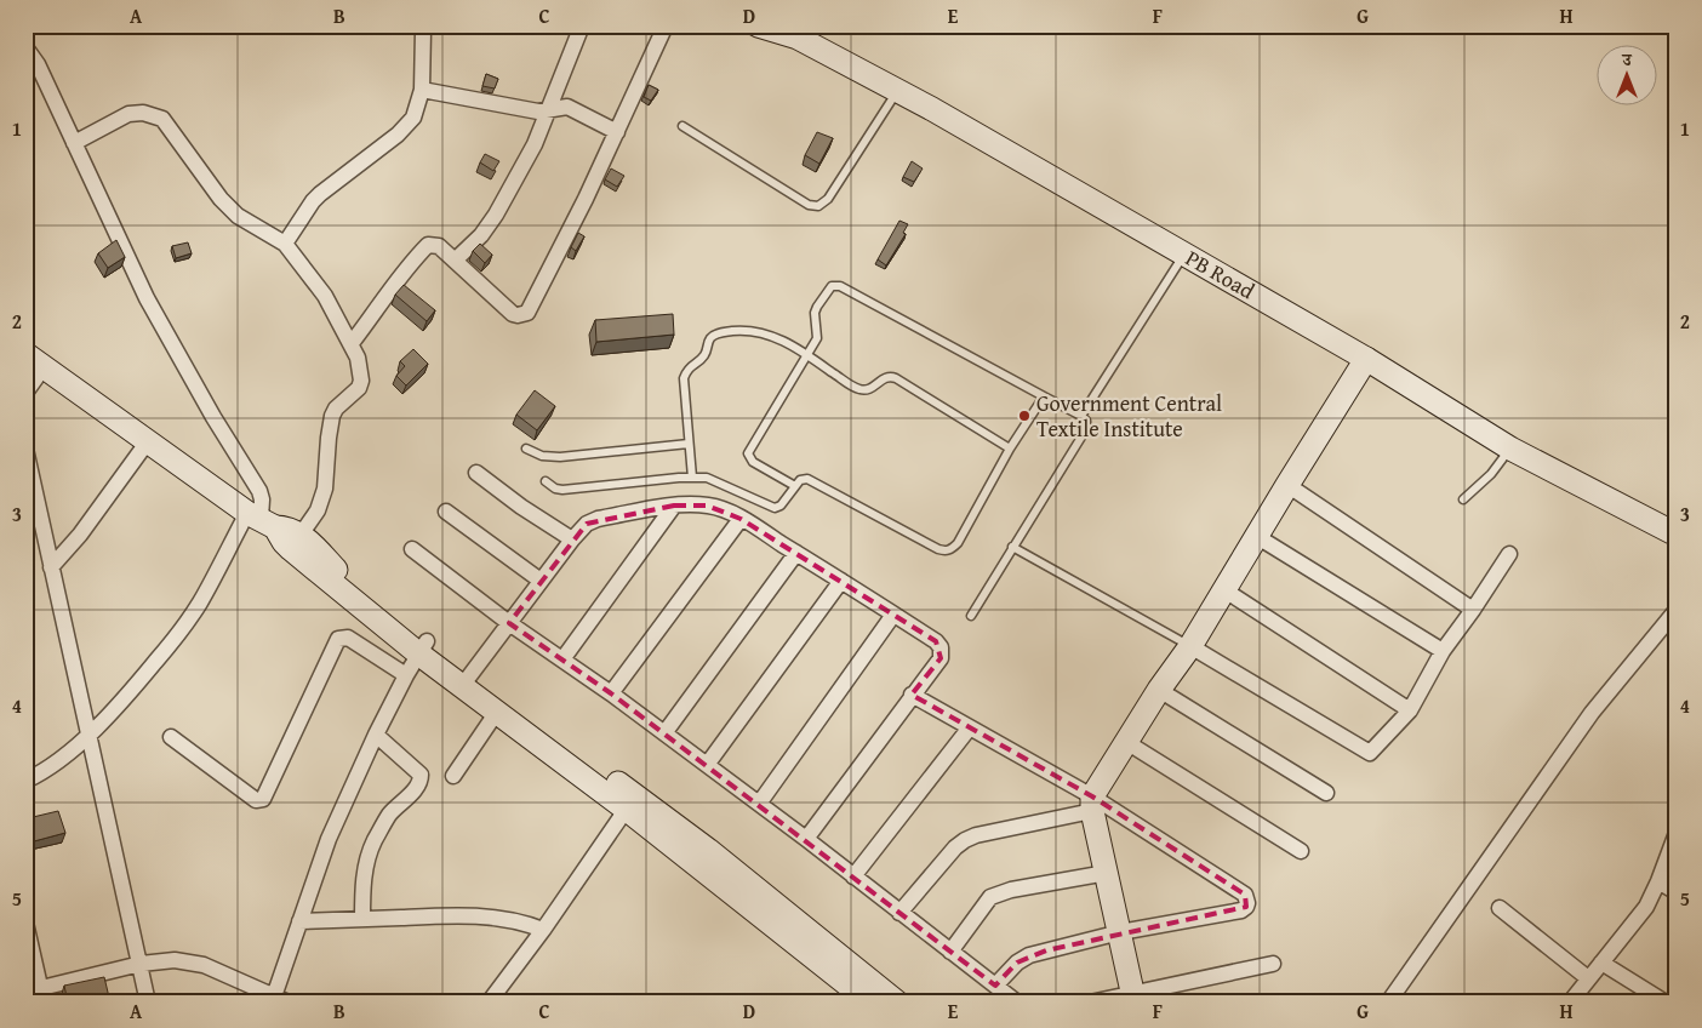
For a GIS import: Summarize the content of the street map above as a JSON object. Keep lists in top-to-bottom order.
{
  "streets": {
    "street": ["PB Road"]
  },
  "places": ["Government Central Textile Institute"],
  "north": "top",
  "grid": {
    "columns": [
      "A",
      "B",
      "C",
      "D",
      "E",
      "F",
      "G",
      "H"
    ],
    "rows": [
      "1",
      "2",
      "3",
      "4",
      "5"
    ]
  }
}
